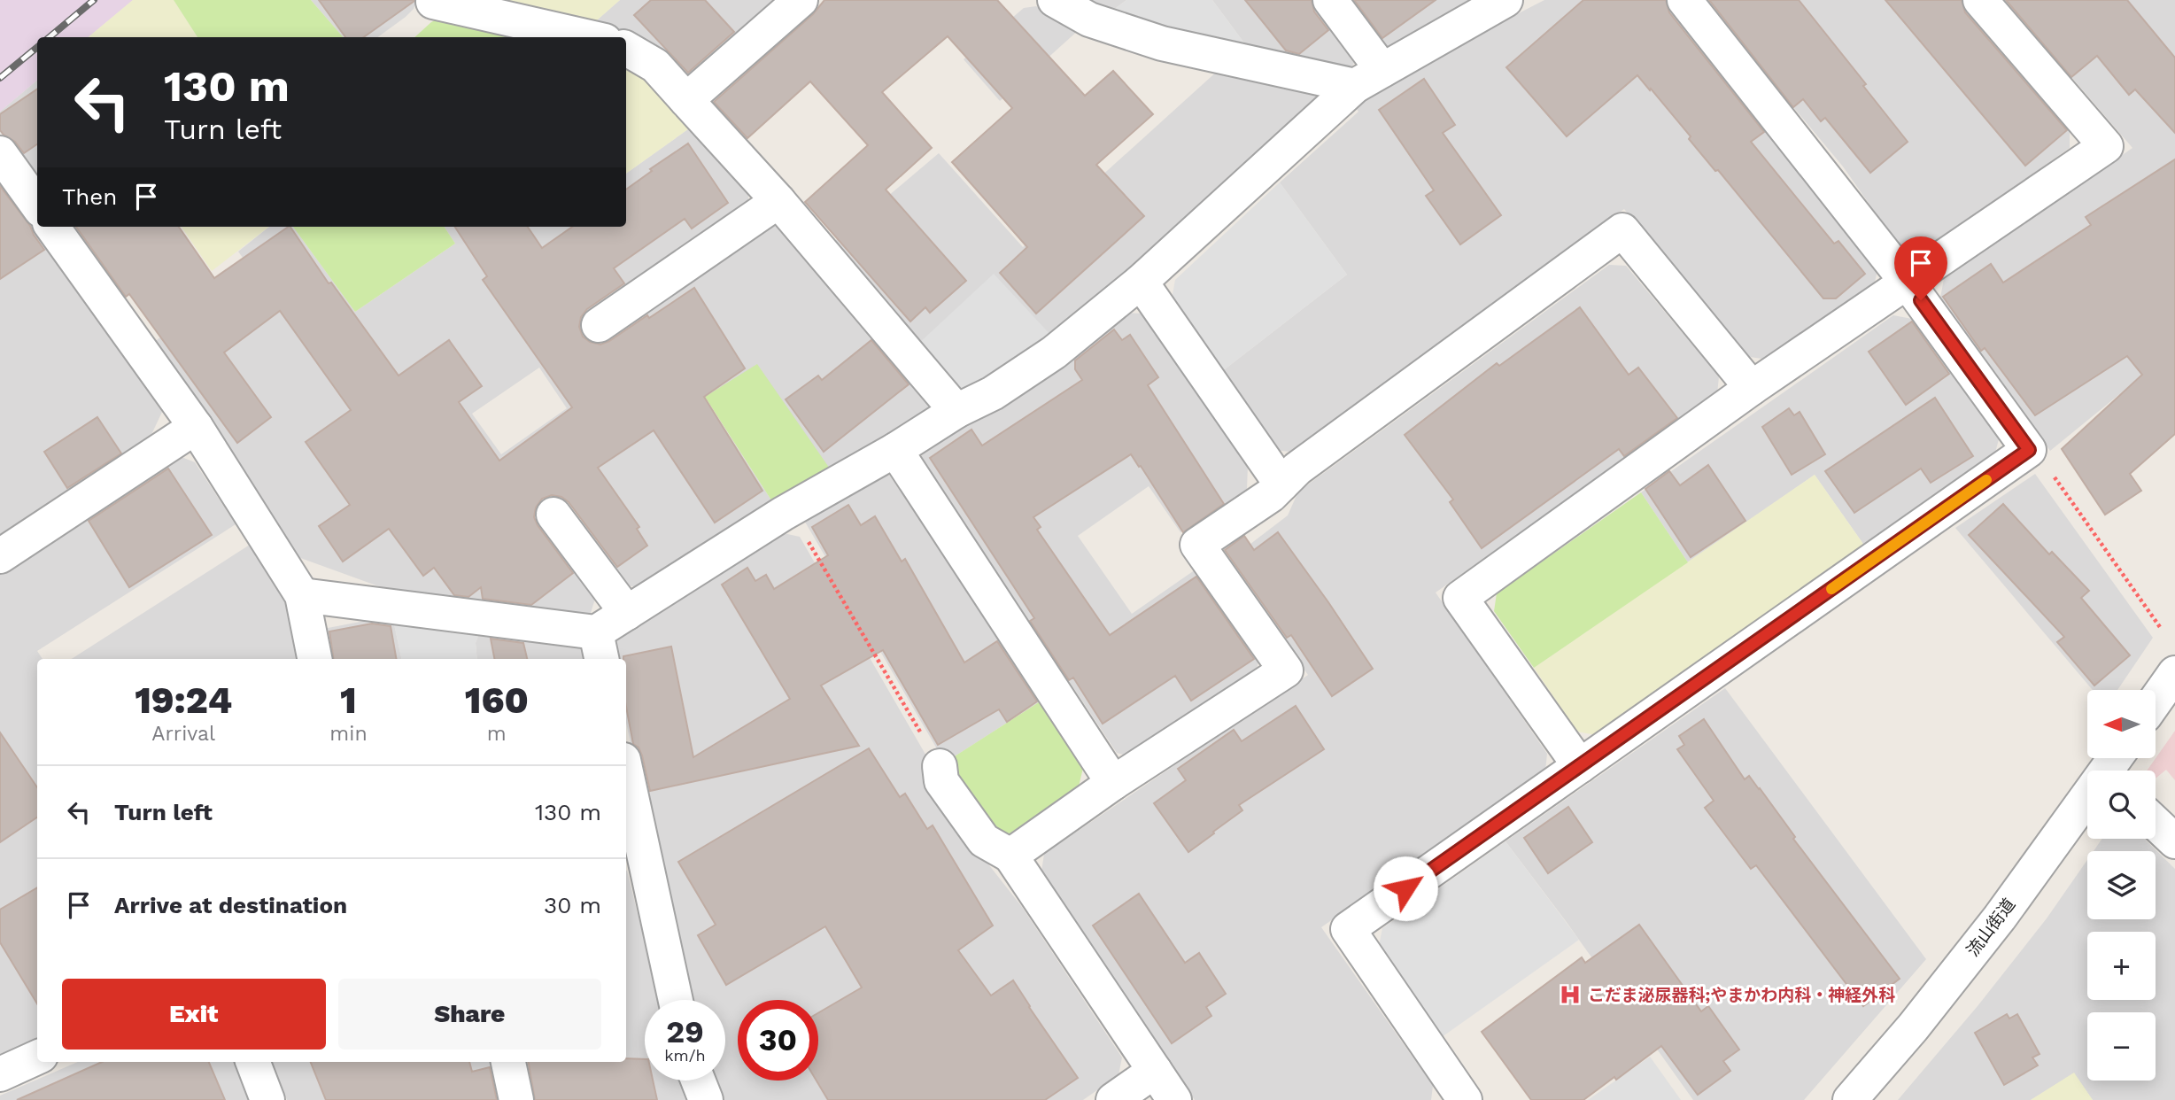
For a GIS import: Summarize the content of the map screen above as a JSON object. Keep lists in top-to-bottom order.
{
  "streets": {
    "street": ["流山街道"]
  },
  "places": {
    "hospital": ["こだま泌尿器科;やまかわ内科・神経外科"]
  },
  "north": "left",
  "page": {
    "turn": ["130 m", "Turn left"],
    "then": "Then",
    "eta": [
      "19:24",
      "Arrival",
      "1",
      "min",
      "160",
      "m"
    ],
    "map_buttons": ["+", "−"],
    "list": [
      {
        "name": "Turn left",
        "value": "130 m"
      },
      {
        "name": "Arrive at destination",
        "value": "30 m"
      }
    ],
    "buttons": ["Exit", "Share"],
    "speed": "29 km/h",
    "limit": "30"
  }
}
